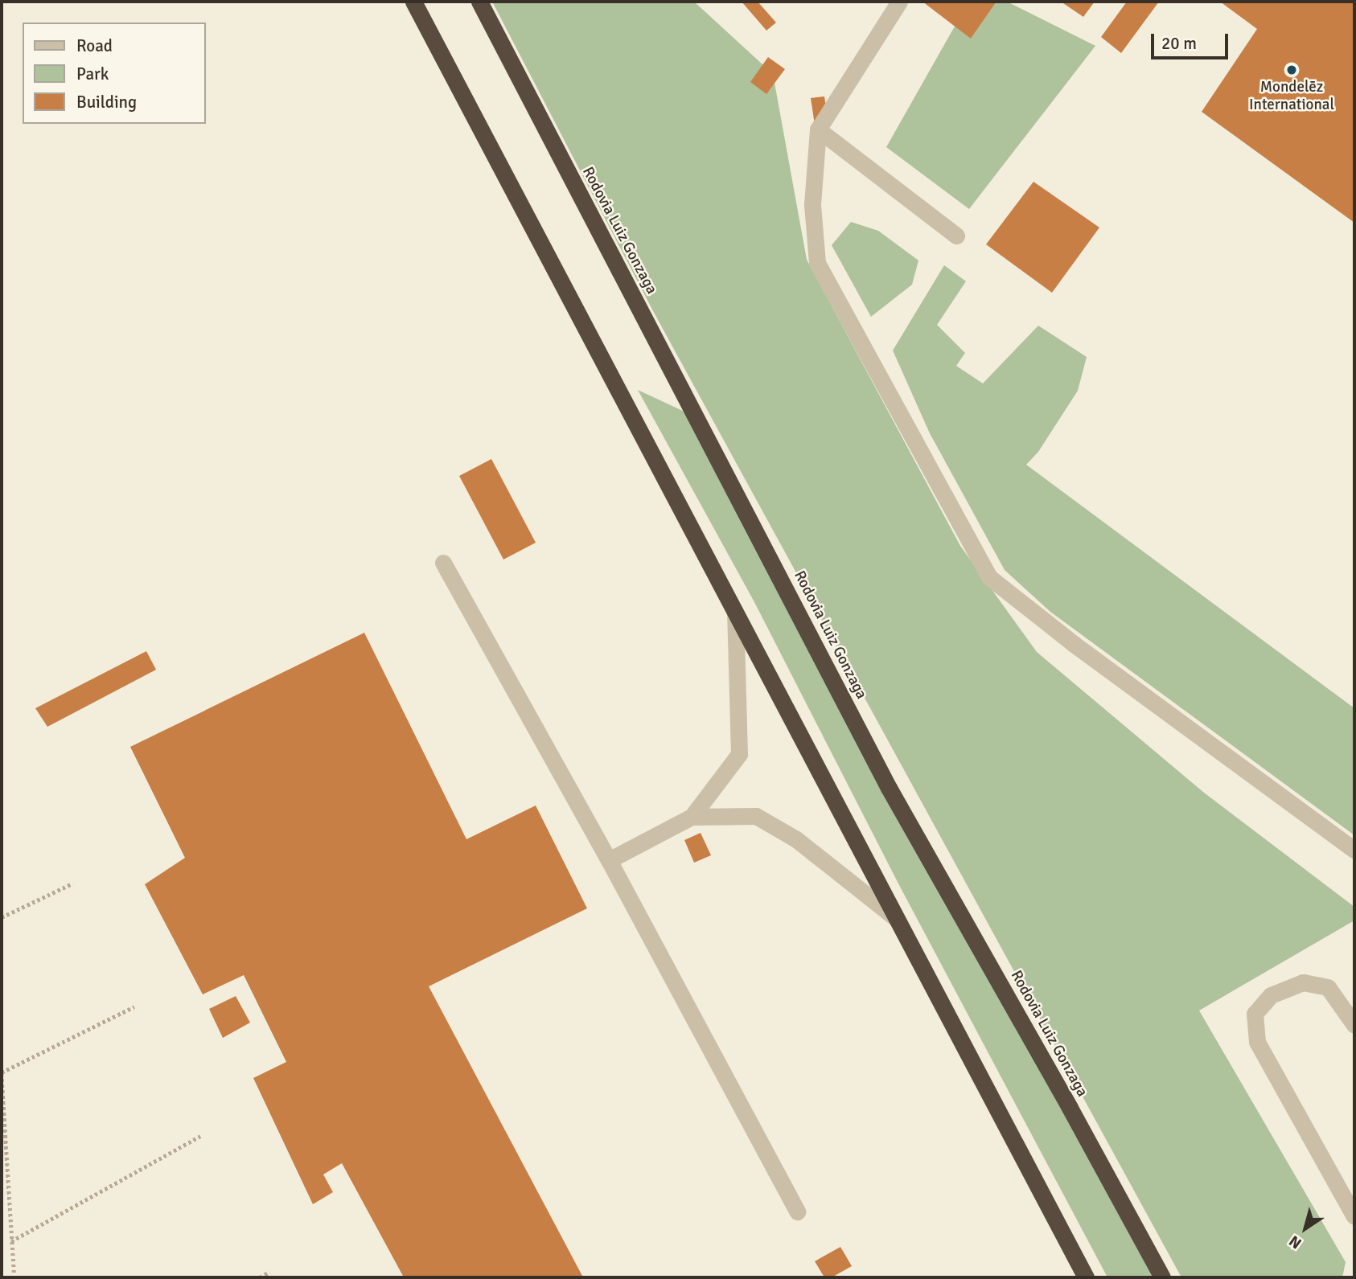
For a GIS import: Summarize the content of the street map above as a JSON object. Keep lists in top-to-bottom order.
{
  "streets": {
    "highway": ["Rodovia Luiz Gonzaga"]
  },
  "places": ["Mondelēz International"],
  "legend": ["Road", "Park", "Building"],
  "scale_bar": "20 m",
  "north": "bottom left"
}
